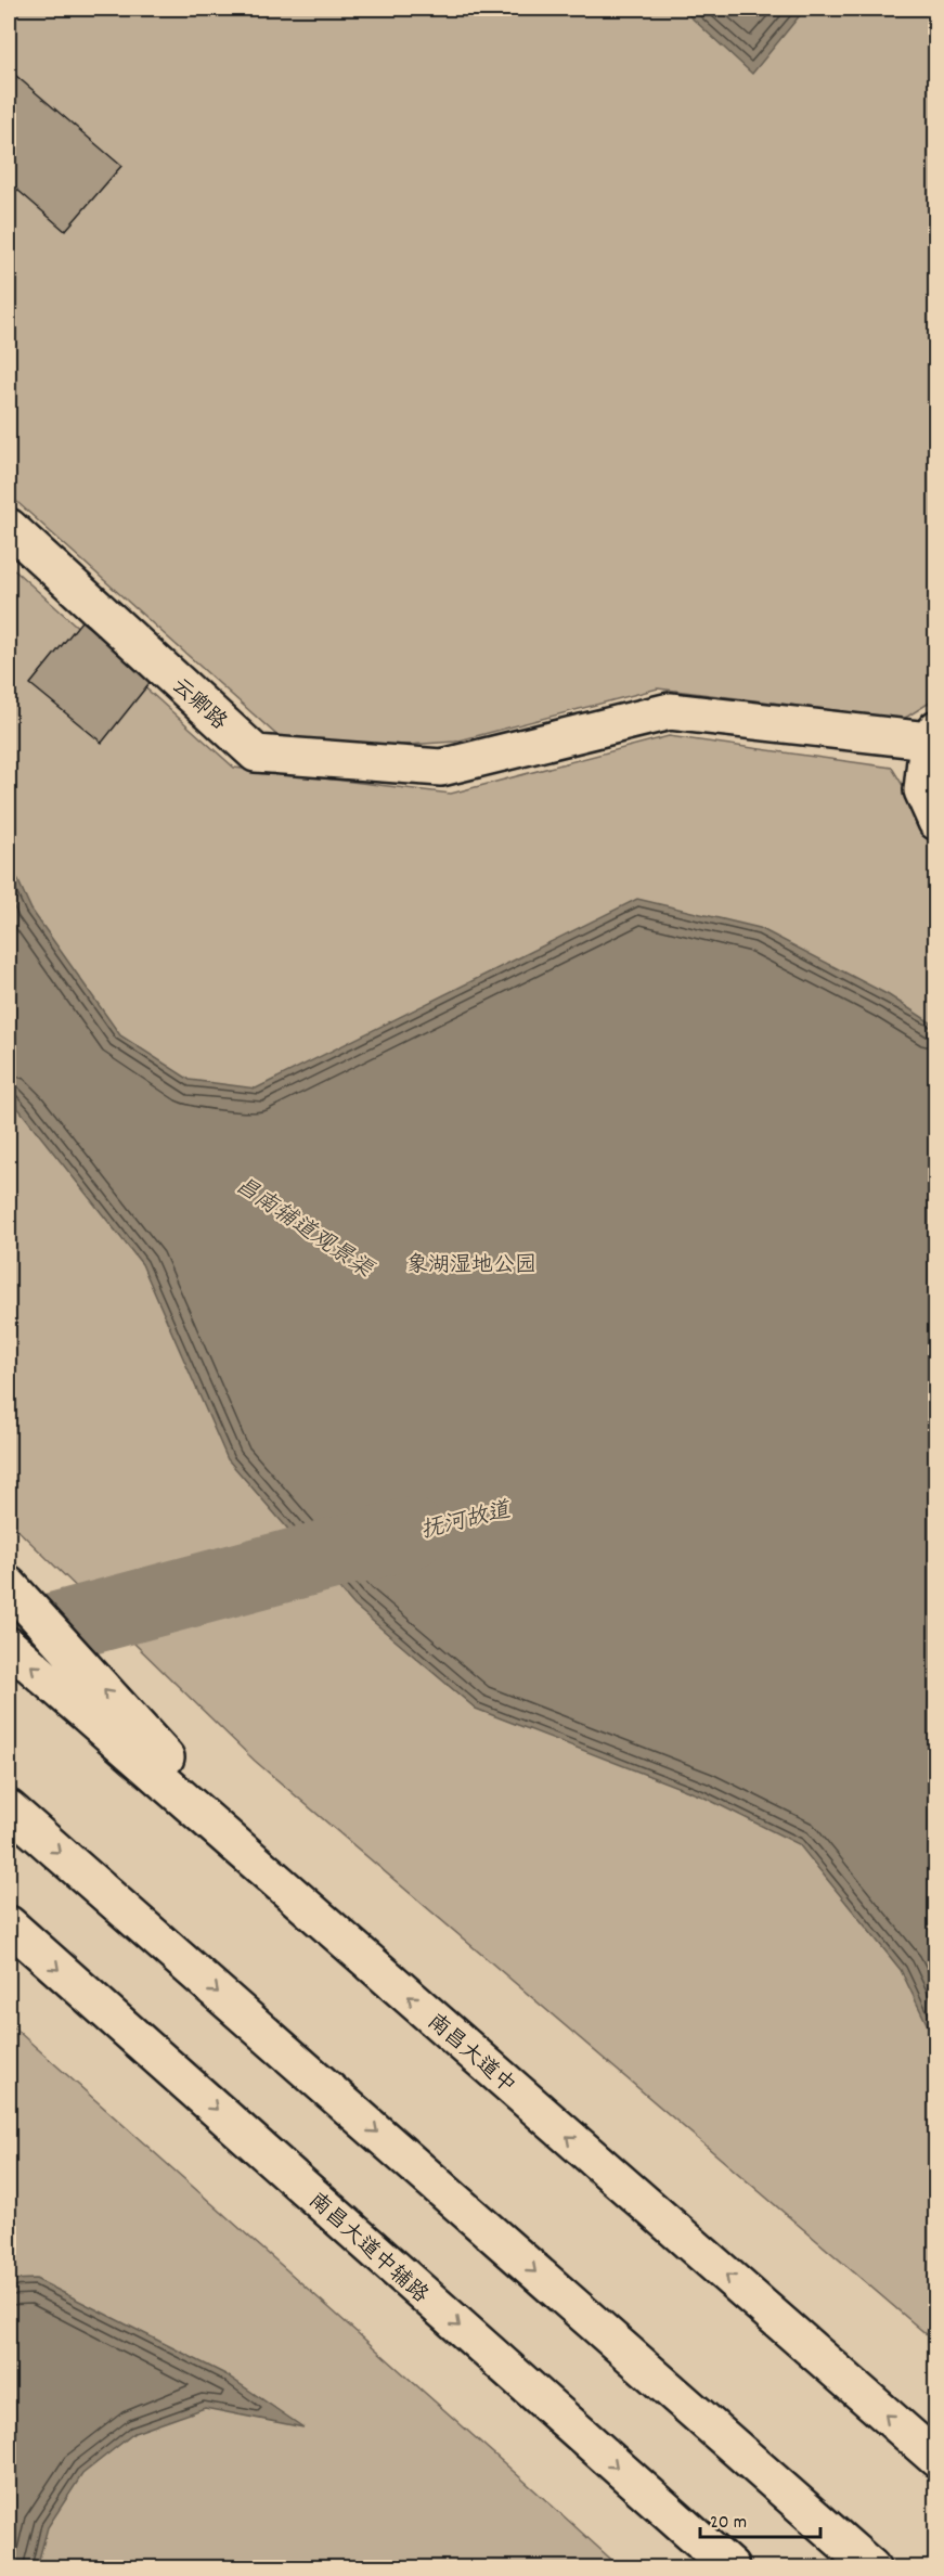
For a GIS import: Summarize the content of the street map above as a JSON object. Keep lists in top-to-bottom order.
{
  "streets": {
    "main road": ["云卿路", "南昌大道中", "南昌大道中辅路"]
  },
  "water": ["昌南辅道观景渠", "抚河故道"],
  "parks": ["象湖湿地公园"],
  "scale_bar": "20 m"
}
